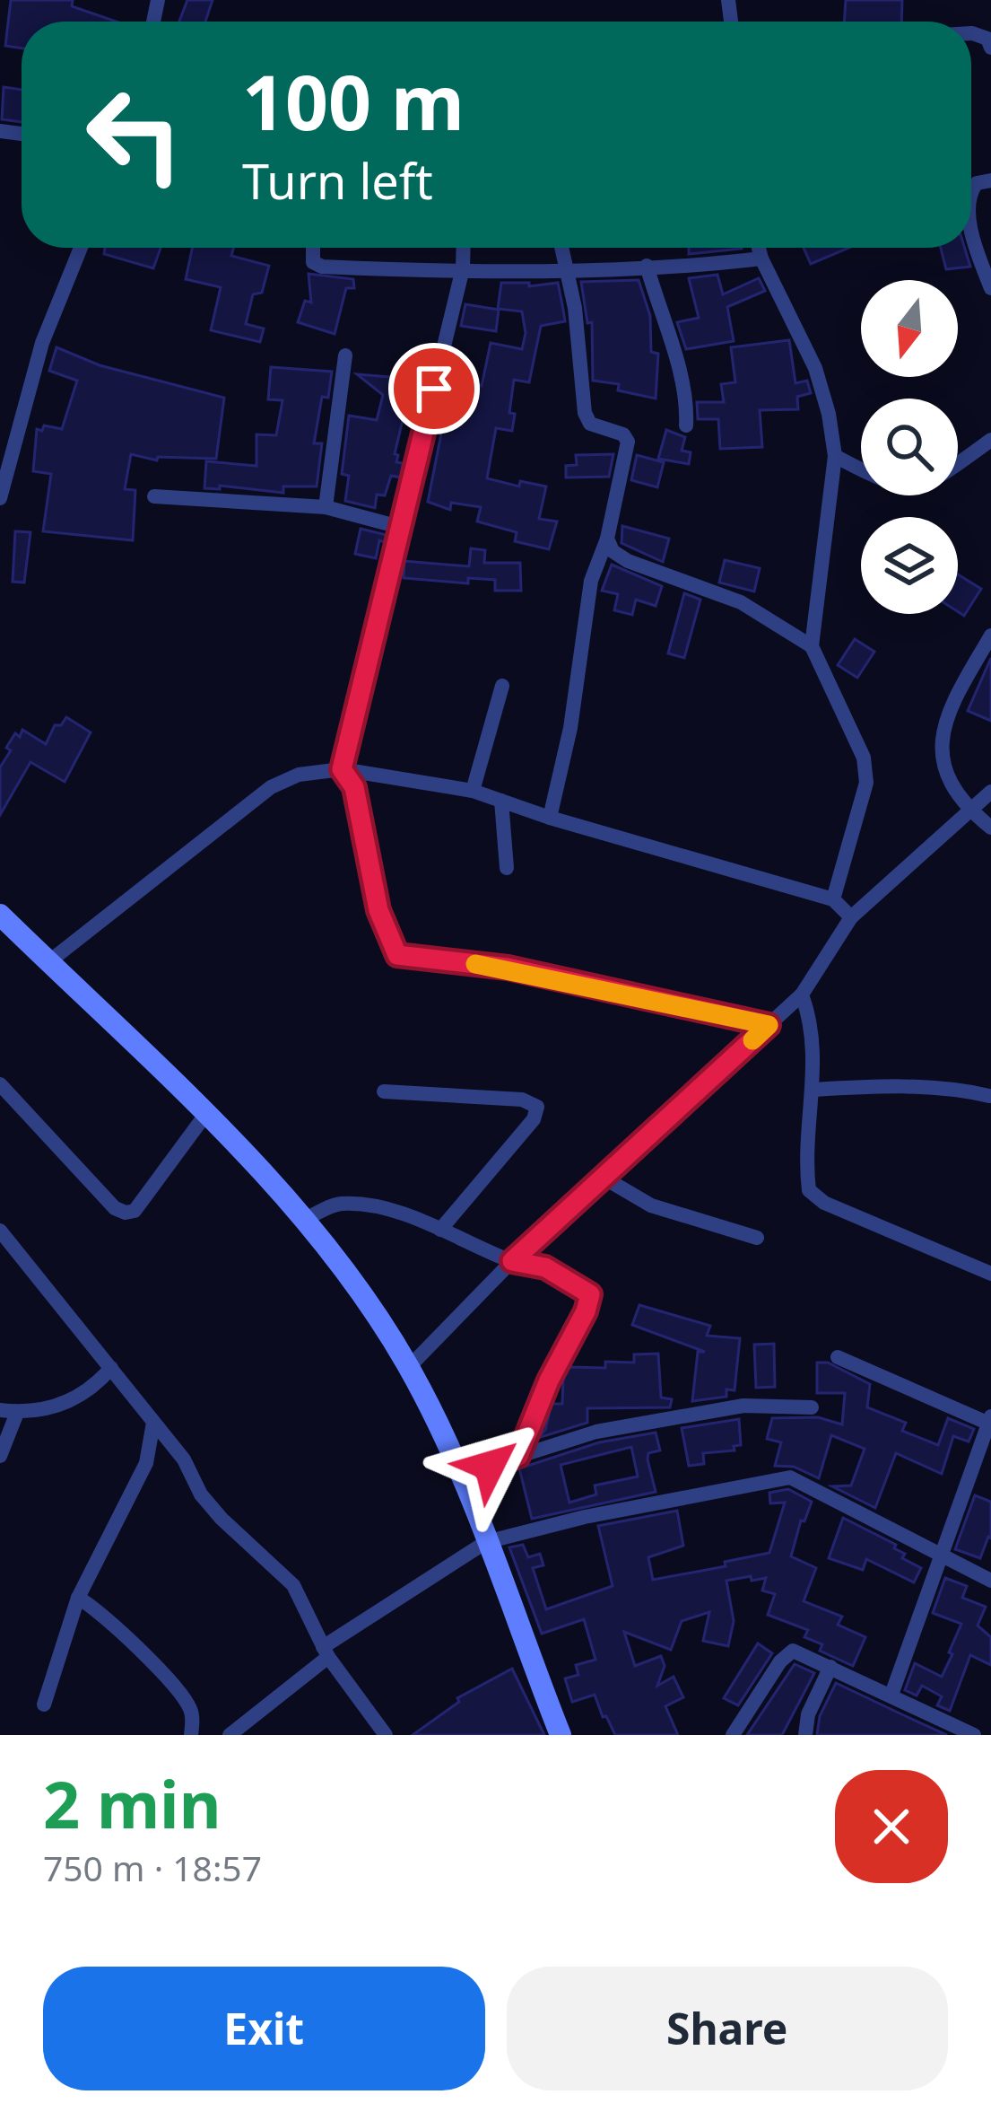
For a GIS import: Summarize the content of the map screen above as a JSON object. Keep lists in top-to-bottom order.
{
  "north": "bottom",
  "page": {
    "turn": ["100 m", "Turn left"],
    "heading": ["2 min", "750 m · 18:57"],
    "buttons": ["Exit", "Share"]
  }
}
